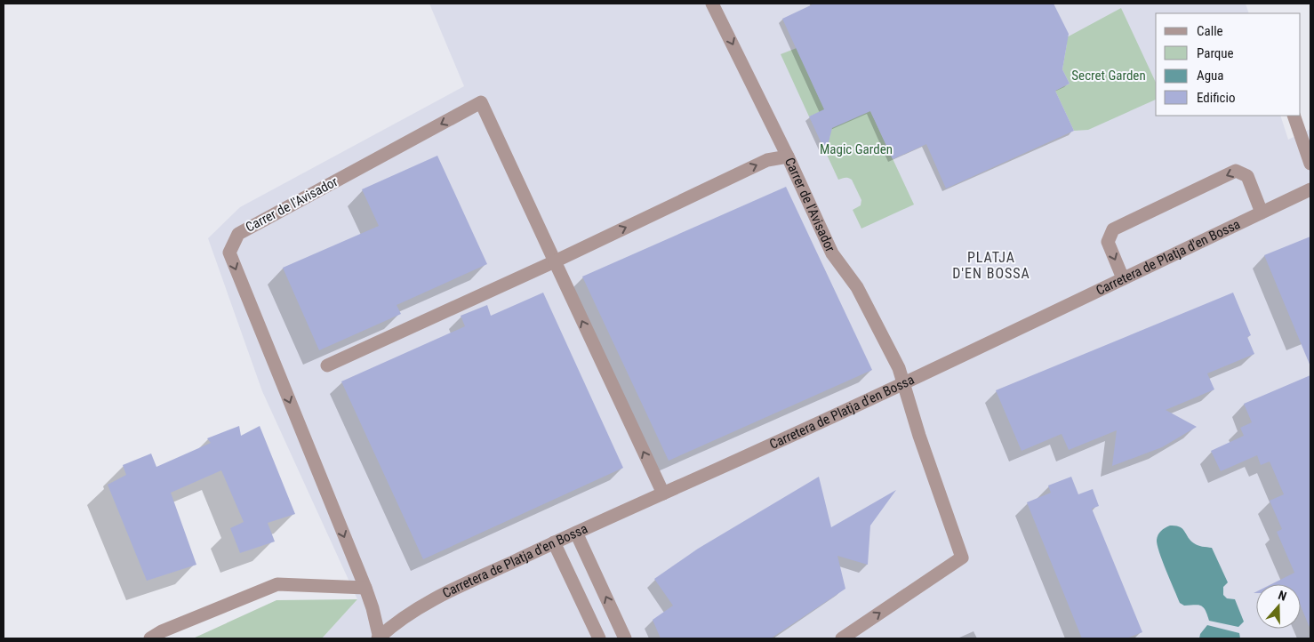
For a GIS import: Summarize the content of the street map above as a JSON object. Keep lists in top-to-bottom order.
{
  "streets": {
    "street": ["Carrer de l'Avisador", "Carretera de Platja d'en Bossa"]
  },
  "crossings": [
    ["Carrer de l'Avisador", "Carretera de Platja d'en Bossa"]
  ],
  "districts": ["PLATJA D'EN BOSSA"],
  "parks": ["Secret Garden", "Magic Garden"],
  "legend": [
    "Calle",
    "Parque",
    "Agua",
    "Edificio"
  ],
  "north": "top"
}
